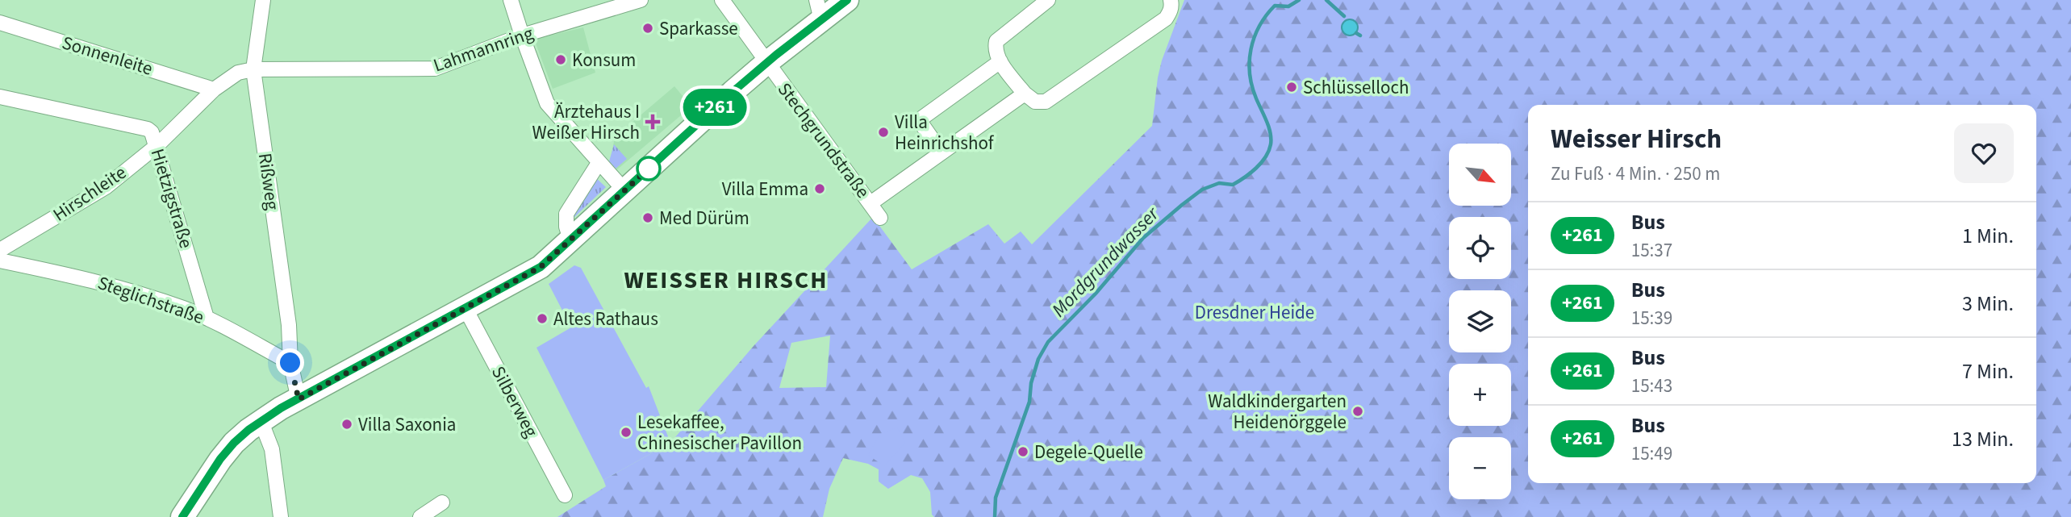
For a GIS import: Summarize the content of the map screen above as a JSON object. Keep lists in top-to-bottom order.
{
  "streets": {
    "street": [
      "Lahmannring",
      "Sonnenleite",
      "Stechgrundstraße",
      "Rißweg",
      "Hirschleite",
      "Hietzigstraße",
      "Steglichstraße",
      "Silberweg"
    ]
  },
  "crossings": [
    ["Lahmannring", "Rißweg"],
    ["Lahmannring", "Hirschleite"],
    ["Sonnenleite", "Hirschleite"],
    ["Rißweg", "Hirschleite"],
    ["Rißweg", "Steglichstraße"],
    ["Hirschleite", "Hietzigstraße"],
    ["Hietzigstraße", "Steglichstraße"]
  ],
  "districts": ["WEISSER HIRSCH"],
  "water": ["Mordgrundwasser"],
  "parks": ["Dresdner Heide"],
  "places": {
    "other": [
      "Sparkasse",
      "Konsum",
      "Schlüsselloch",
      "Villa Heinrichshof",
      "Villa Emma",
      "Med Dürüm",
      "Altes Rathaus",
      "Waldkindergarten Heidenörggele",
      "Villa Saxonia",
      "Lesekaffee, Chinesischer Pavillon",
      "Degele-Quelle"
    ],
    "health": ["Ärztehaus I Weißer Hirsch"]
  },
  "lines": ["bus line +261"],
  "north": "bottom right",
  "page": {
    "on_map": "+261",
    "heading": ["Weisser Hirsch", "Zu Fuß · 4 Min. · 250 m"],
    "map_buttons": ["+", "−"],
    "list": [
      {
        "mark": "+261",
        "name": "Bus",
        "note": "15:37",
        "value": "1 Min."
      },
      {
        "mark": "+261",
        "name": "Bus",
        "note": "15:39",
        "value": "3 Min."
      },
      {
        "mark": "+261",
        "name": "Bus",
        "note": "15:43",
        "value": "7 Min."
      },
      {
        "mark": "+261",
        "name": "Bus",
        "note": "15:49",
        "value": "13 Min."
      }
    ]
  }
}
